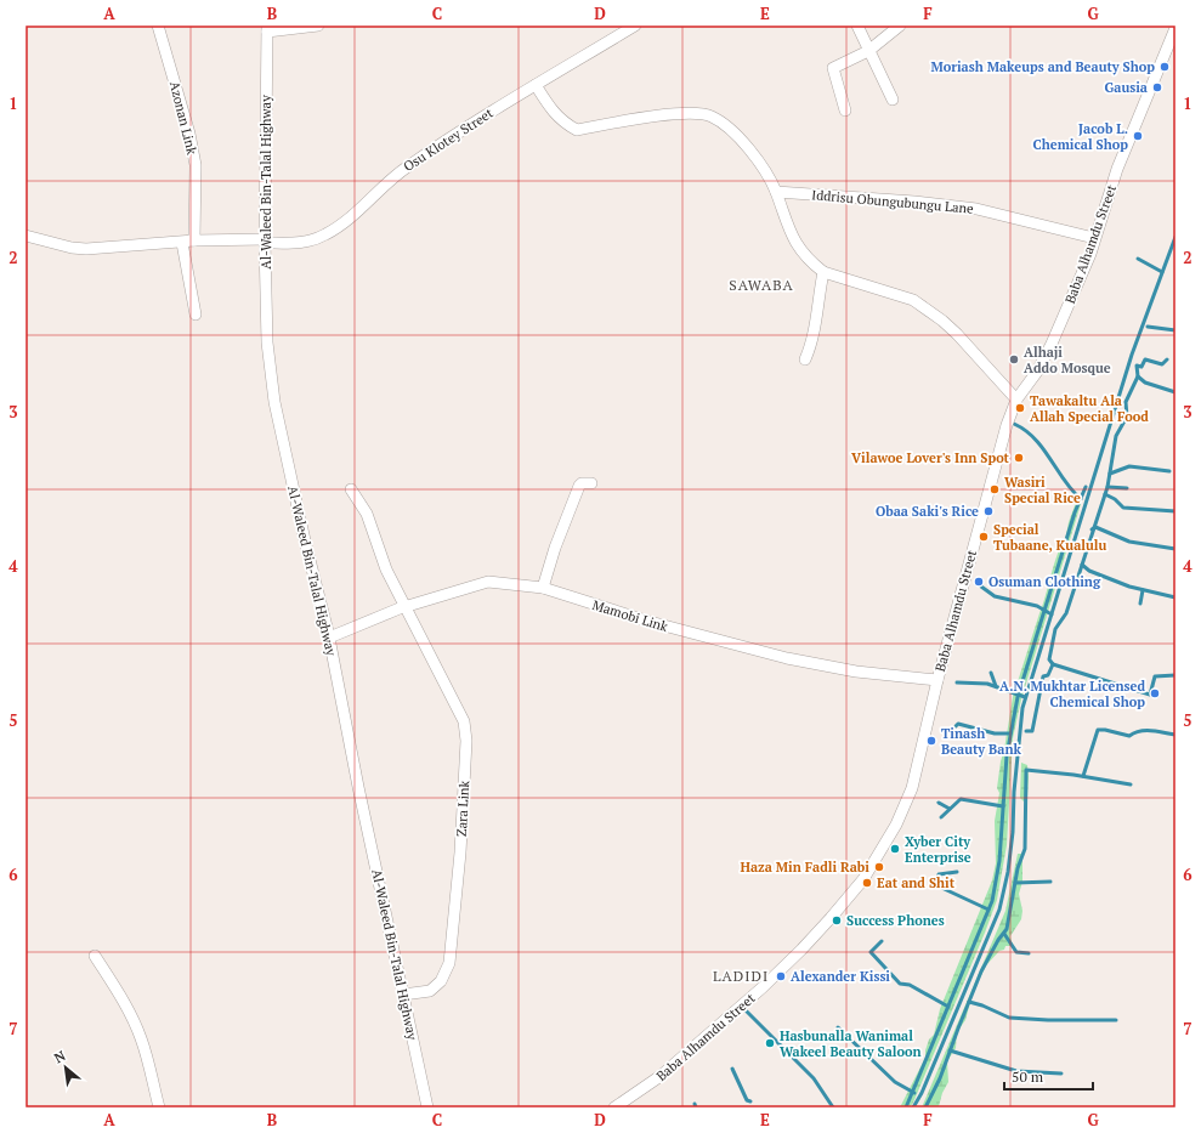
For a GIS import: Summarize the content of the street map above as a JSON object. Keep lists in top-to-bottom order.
{
  "streets": {
    "street": [
      "Azonan Link",
      "Osu Klotey Street",
      "Al-Waleed Bin-Talal Highway",
      "Iddrisu Obungubungu Lane",
      "Baba Alhamdu Street",
      "Mamobi Link",
      "Zara Link"
    ]
  },
  "crossings": [
    ["Azonan Link", "Osu Klotey Street"],
    ["Osu Klotey Street", "Al-Waleed Bin-Talal Highway"],
    ["Al-Waleed Bin-Talal Highway", "Mamobi Link"],
    ["Al-Waleed Bin-Talal Highway", "Zara Link"],
    ["Iddrisu Obungubungu Lane", "Baba Alhamdu Street"],
    ["Baba Alhamdu Street", "Mamobi Link"],
    ["Mamobi Link", "Zara Link"]
  ],
  "districts": ["SAWABA", "LADIDI"],
  "places": [
    "Moriash Makeups and Beauty Shop",
    "Gausia",
    "Jacob L. Chemical Shop",
    "Alhaji Addo Mosque",
    "Tawakaltu Ala Allah Special Food",
    "Vilawoe Lover's Inn Spot",
    "Wasiri Special Rice",
    "Obaa Saki's Rice",
    "Special Tubaane, Kualulu",
    "Osuman Clothing",
    "A.N. Mukhtar Licensed Chemical Shop",
    "Tinash Beauty Bank",
    "Xyber City Enterprise",
    "Haza Min Fadli Rabi",
    "Eat and Shit",
    "Success Phones",
    "Alexander Kissi",
    "Hasbunalla Wanimal Wakeel Beauty Saloon"
  ],
  "scale_bar": "50 m",
  "north": "top left",
  "grid": {
    "columns": [
      "A",
      "B",
      "C",
      "D",
      "E",
      "F",
      "G"
    ],
    "rows": [
      "1",
      "2",
      "3",
      "4",
      "5",
      "6",
      "7"
    ]
  }
}
